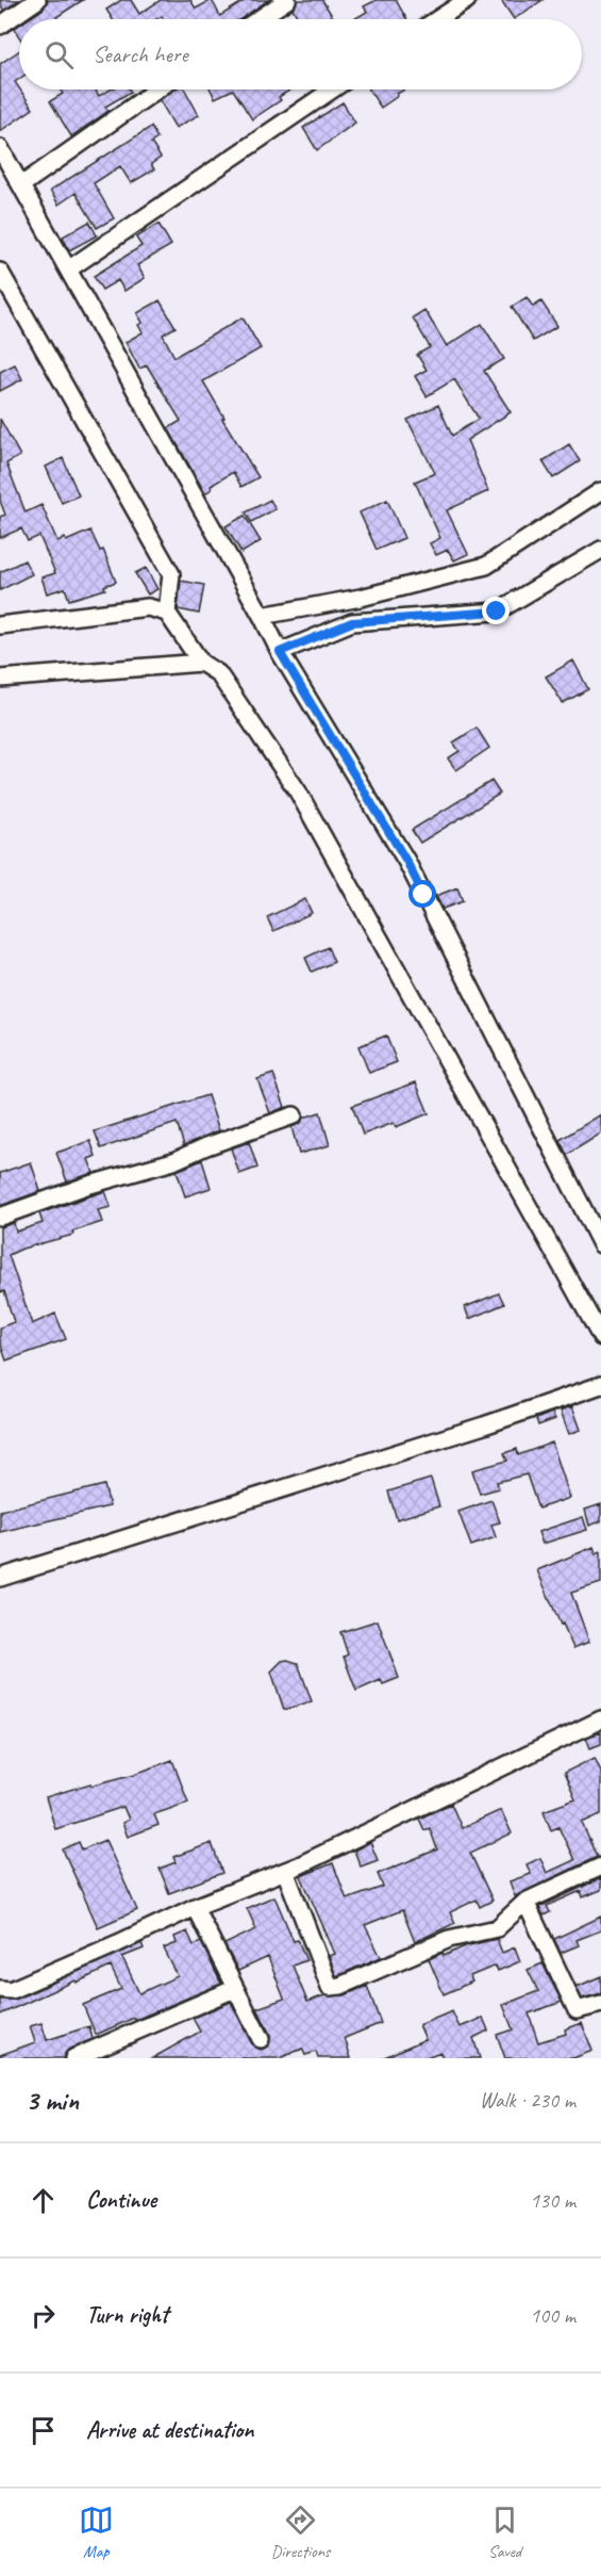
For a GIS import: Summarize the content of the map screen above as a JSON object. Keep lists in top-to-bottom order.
{
  "page": {
    "search": "Search here",
    "heading": ["3 min", "Walk · 230 m"],
    "list": [
      ["Continue", "130 m"],
      ["Turn right", "100 m"],
      "Arrive at destination"
    ],
    "nav": ["Map", "Directions", "Saved"]
  }
}
